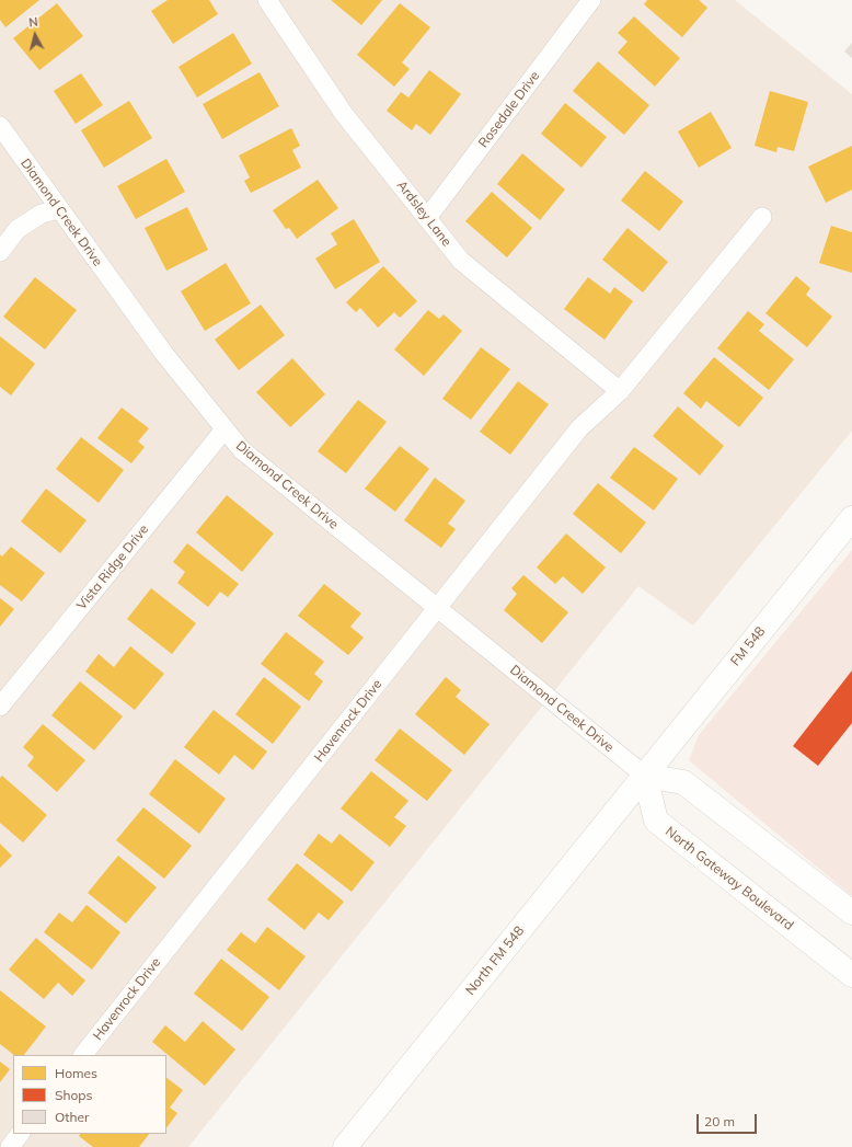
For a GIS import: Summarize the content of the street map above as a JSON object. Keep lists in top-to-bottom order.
{
  "streets": {
    "main road": ["FM 548", "North Gateway Boulevard", "North FM 548"],
    "street": [
      "Rosedale Drive",
      "Diamond Creek Drive",
      "Ardsley Lane",
      "Vista Ridge Drive",
      "Havenrock Drive"
    ]
  },
  "crossings": [
    ["Rosedale Drive", "Ardsley Lane"],
    ["Diamond Creek Drive", "Vista Ridge Drive"],
    ["Diamond Creek Drive", "FM 548"],
    ["Diamond Creek Drive", "Havenrock Drive"],
    ["Diamond Creek Drive", "North Gateway Boulevard"],
    ["Diamond Creek Drive", "North FM 548"],
    ["Ardsley Lane", "Havenrock Drive"],
    ["FM 548", "North Gateway Boulevard"],
    ["FM 548", "North FM 548"],
    ["North Gateway Boulevard", "North FM 548"]
  ],
  "legend": ["Homes", "Shops", "Other"],
  "scale_bar": "20 m",
  "north": "top"
}
